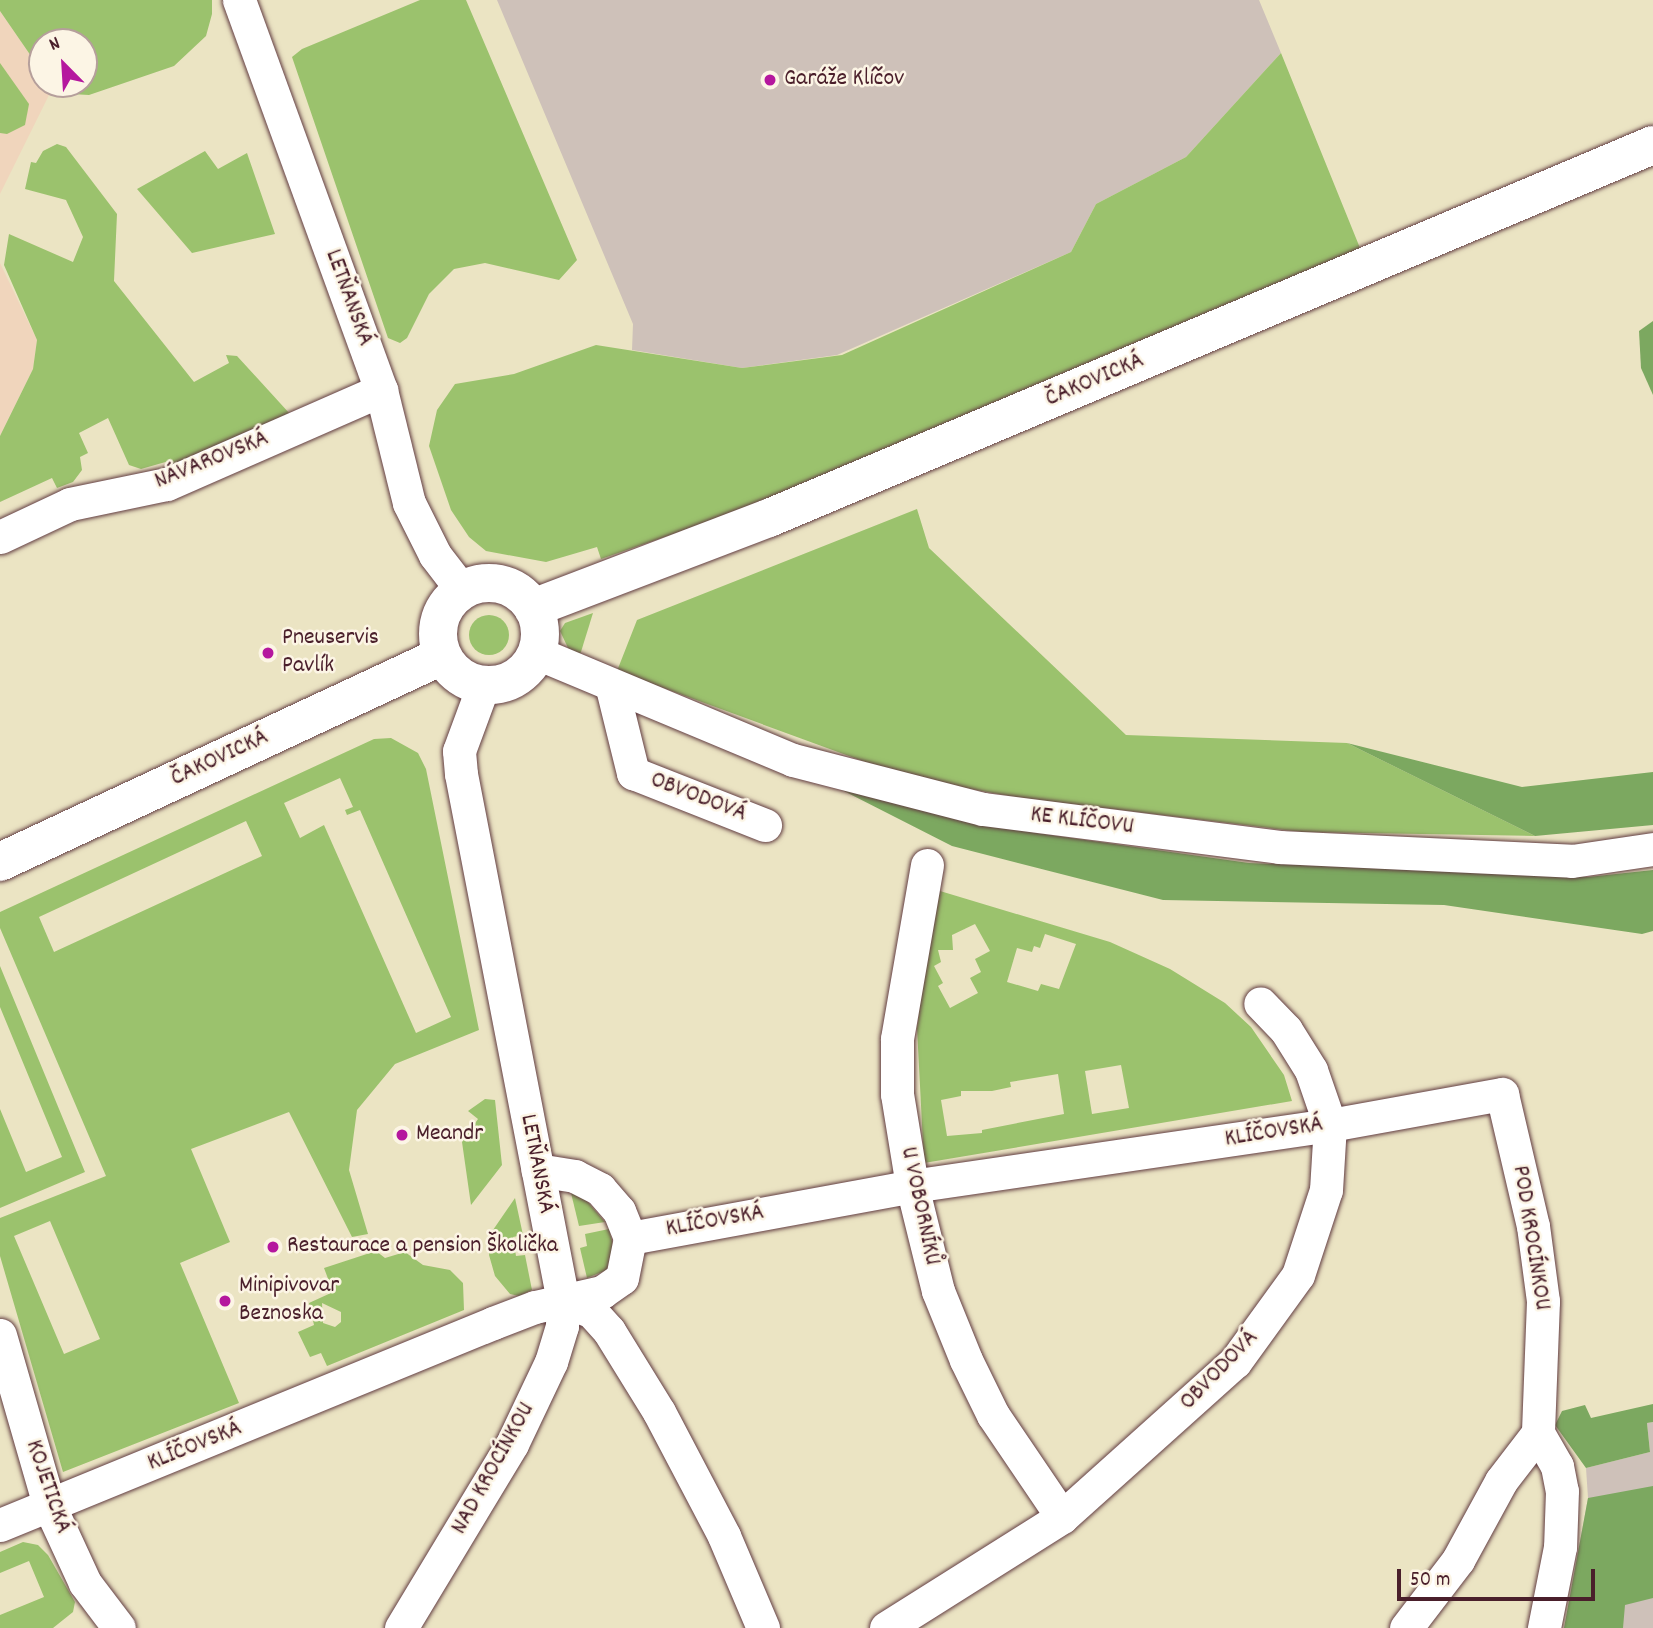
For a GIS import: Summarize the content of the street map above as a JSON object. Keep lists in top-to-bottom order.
{
  "streets": {
    "main road": ["ČAKOVICKÁ"],
    "street": [
      "LETŇANSKÁ",
      "NÁVAROVSKÁ",
      "OBVODOVÁ",
      "KE KLÍČOVU",
      "KLÍČOVSKÁ",
      "U VOBORNÍKŮ",
      "POD KROCÍNKOU",
      "NAD KROCÍNKOU",
      "KOJETICKÁ"
    ]
  },
  "crossings": [
    ["LETŇANSKÁ", "ČAKOVICKÁ"],
    ["LETŇANSKÁ", "NÁVAROVSKÁ"],
    ["LETŇANSKÁ", "KE KLÍČOVU"],
    ["LETŇANSKÁ", "KLÍČOVSKÁ"],
    ["LETŇANSKÁ", "NAD KROCÍNKOU"],
    ["ČAKOVICKÁ", "KE KLÍČOVU"],
    ["OBVODOVÁ", "KE KLÍČOVU"],
    ["OBVODOVÁ", "KLÍČOVSKÁ"],
    ["OBVODOVÁ", "U VOBORNÍKŮ"],
    ["KLÍČOVSKÁ", "U VOBORNÍKŮ"],
    ["KLÍČOVSKÁ", "POD KROCÍNKOU"],
    ["KLÍČOVSKÁ", "NAD KROCÍNKOU"],
    ["KLÍČOVSKÁ", "KOJETICKÁ"]
  ],
  "places": [
    "Garáže Klíčov",
    "Pneuservis Pavlík",
    "Meandr",
    "Restaurace a pension Školička",
    "Minipivovar Beznoska"
  ],
  "scale_bar": "50 m",
  "north": "top left"
}
